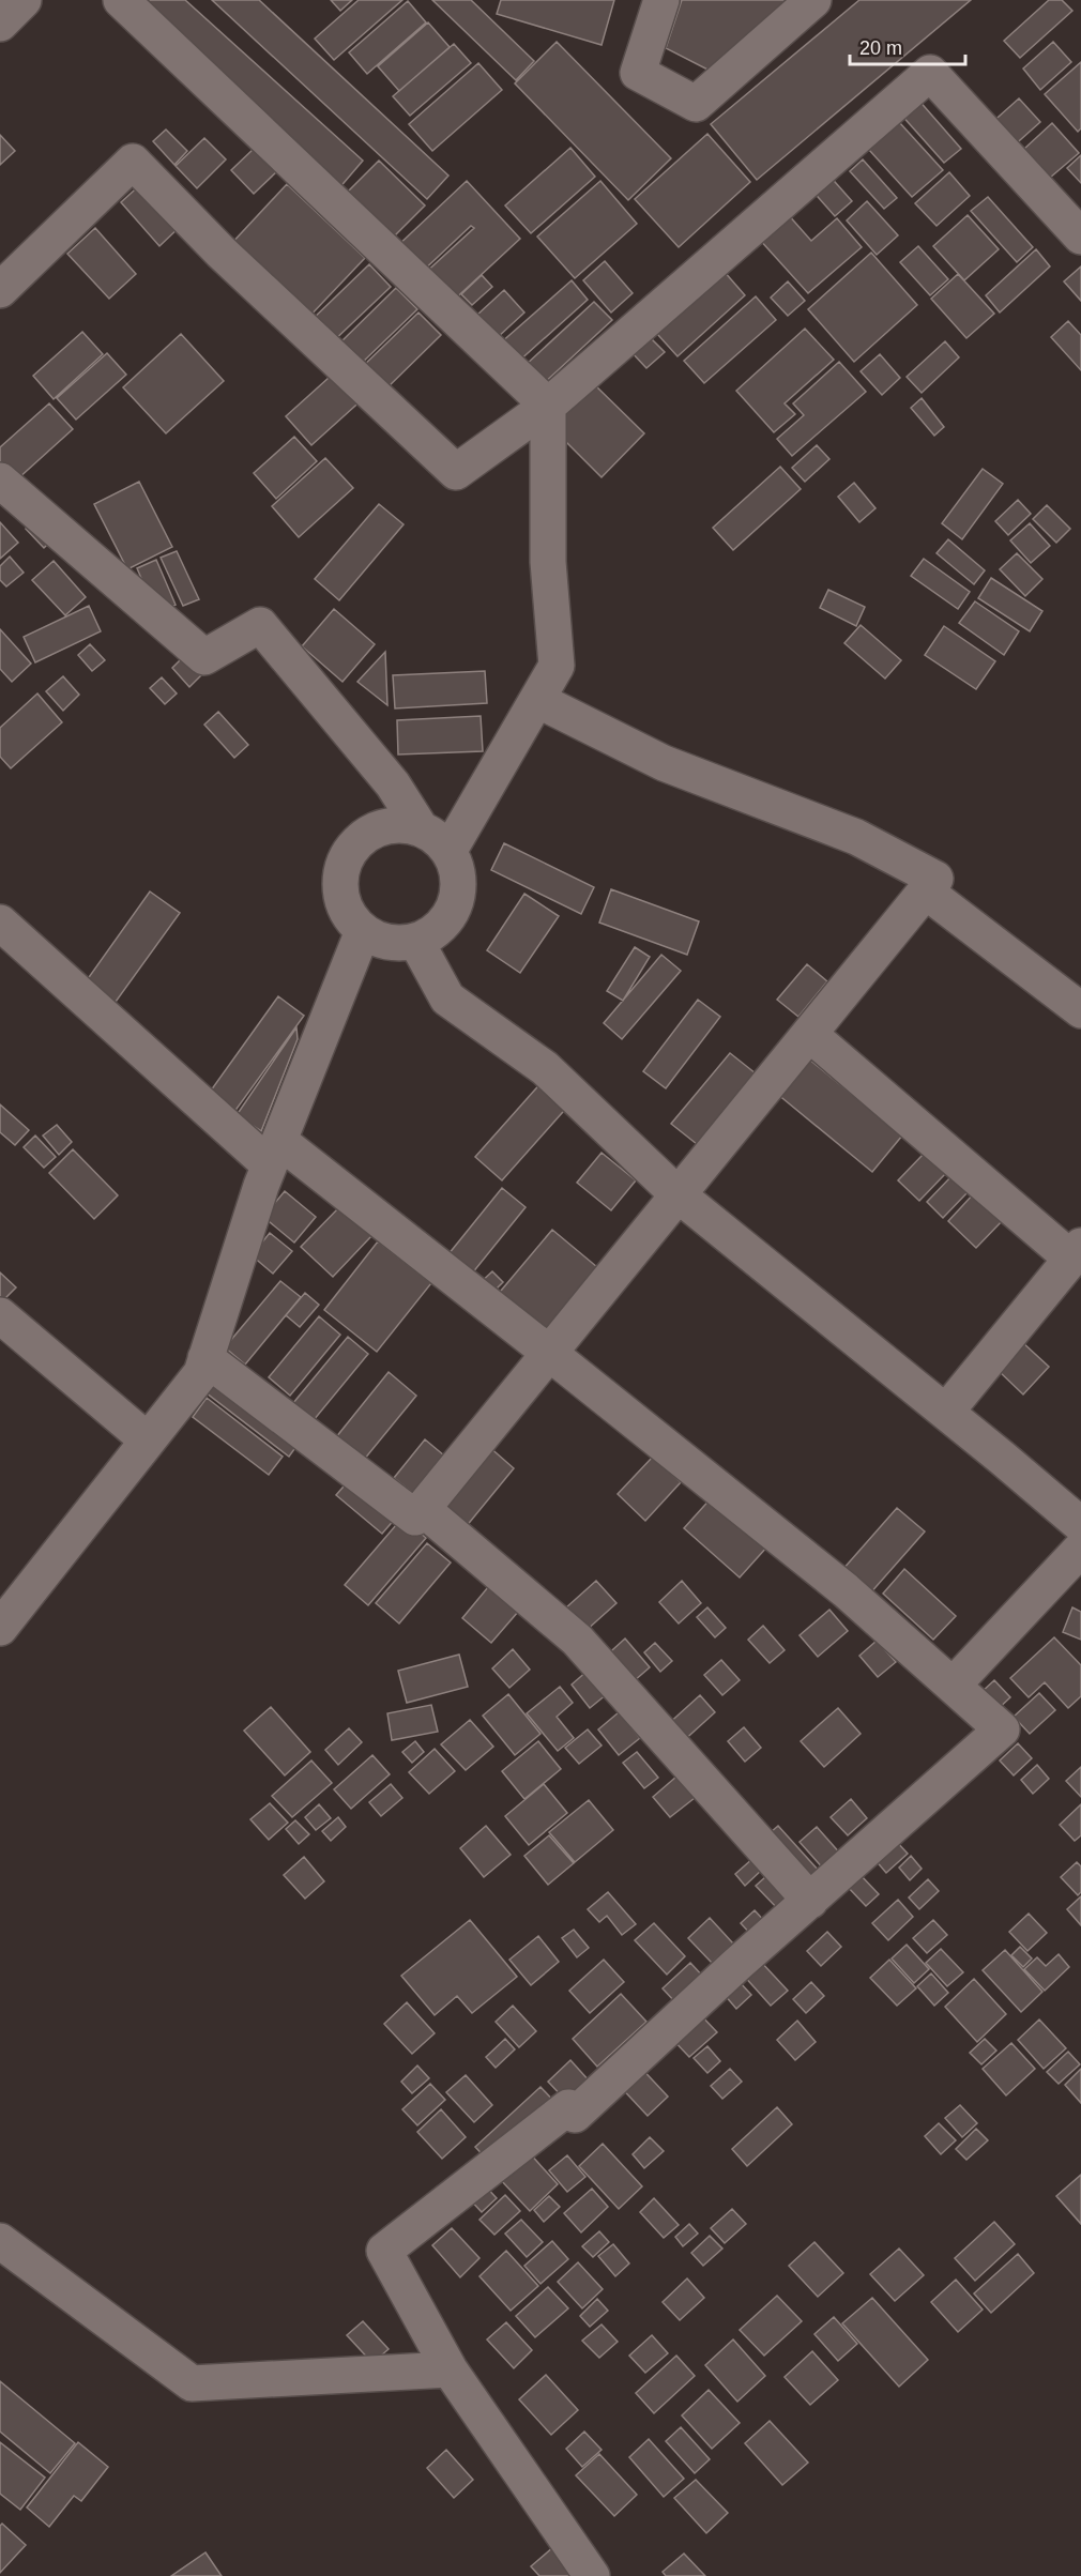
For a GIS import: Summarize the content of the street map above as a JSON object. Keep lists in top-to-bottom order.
{
  "scale_bar": "20 m"
}
